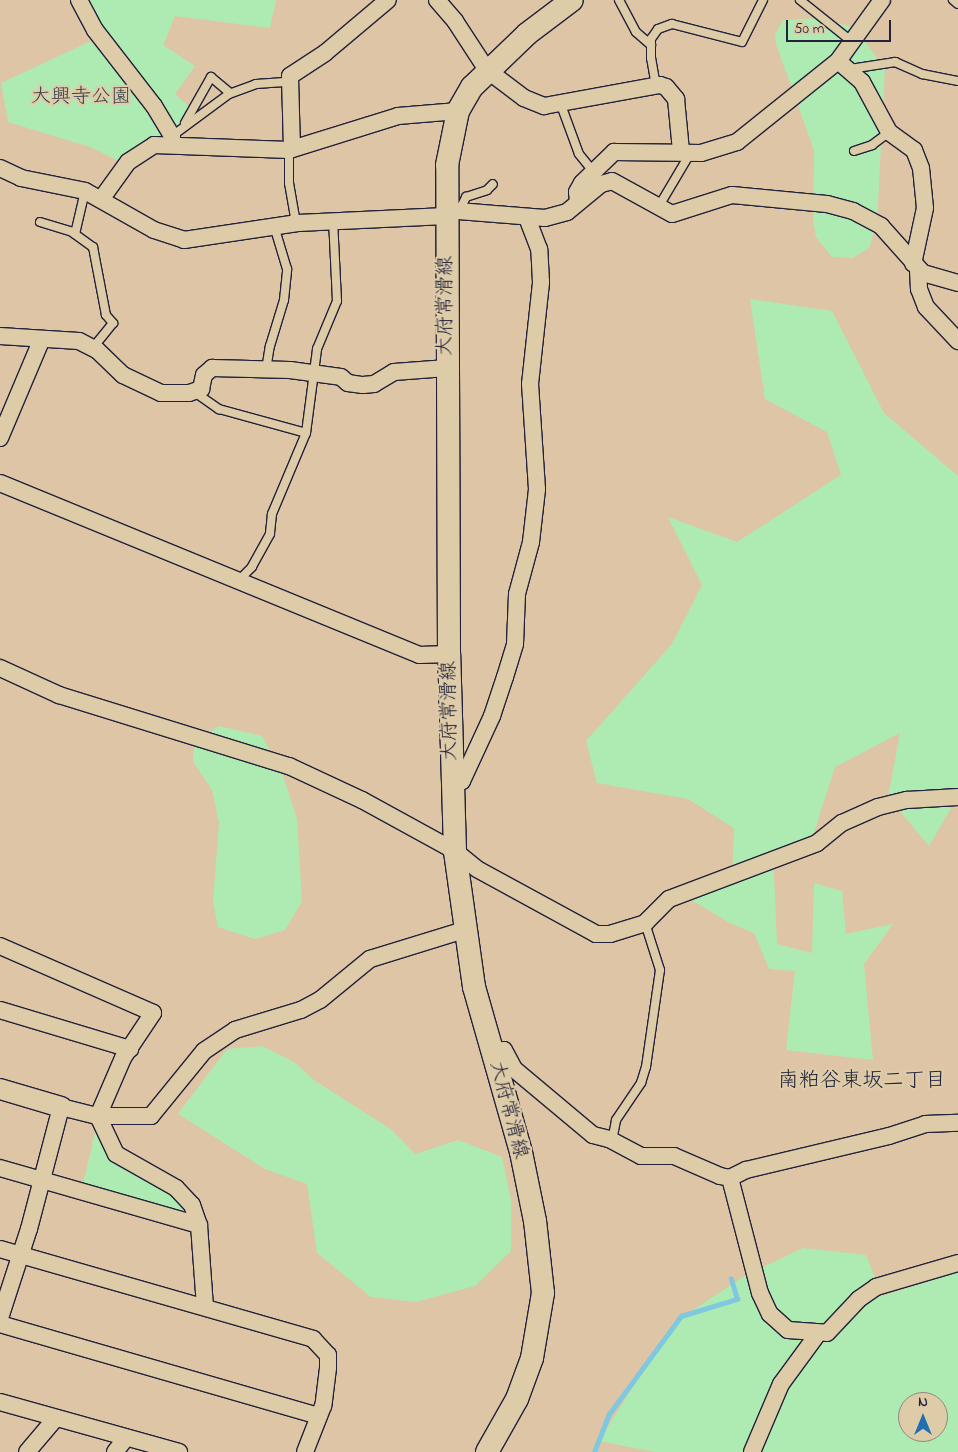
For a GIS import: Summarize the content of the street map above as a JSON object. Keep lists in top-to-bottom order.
{
  "streets": {
    "main road": ["大府常滑線"]
  },
  "districts": ["南粕谷東坂二丁目"],
  "parks": ["大興寺公園"],
  "scale_bar": "50 m",
  "north": "top"
}
